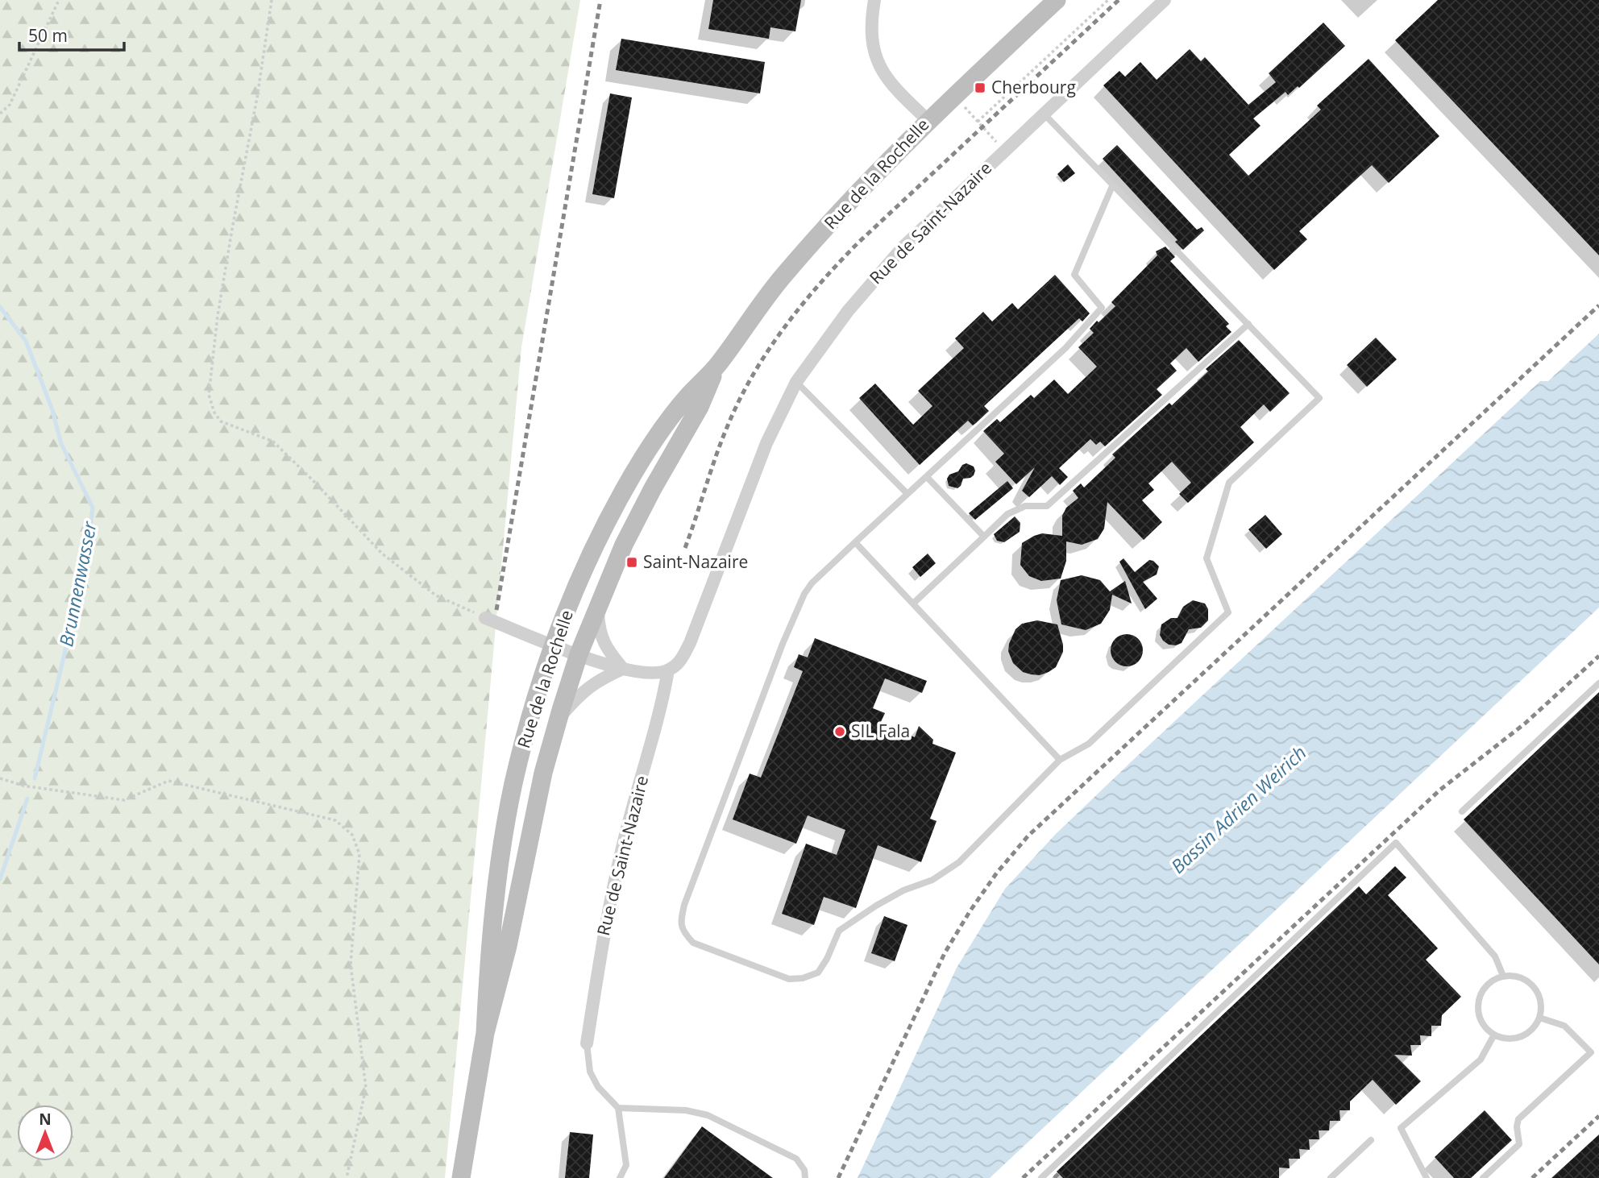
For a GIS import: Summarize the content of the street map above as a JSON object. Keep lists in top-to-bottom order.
{
  "streets": {
    "main road": ["Rue de la Rochelle"],
    "street": ["Rue de Saint-Nazaire"]
  },
  "water": ["Brunnenwasser", "Bassin Adrien Weirich"],
  "places": {
    "transit": ["Cherbourg", "Saint-Nazaire"],
    "other": ["SIL Fala"]
  },
  "scale_bar": "50 m",
  "north": "top"
}
